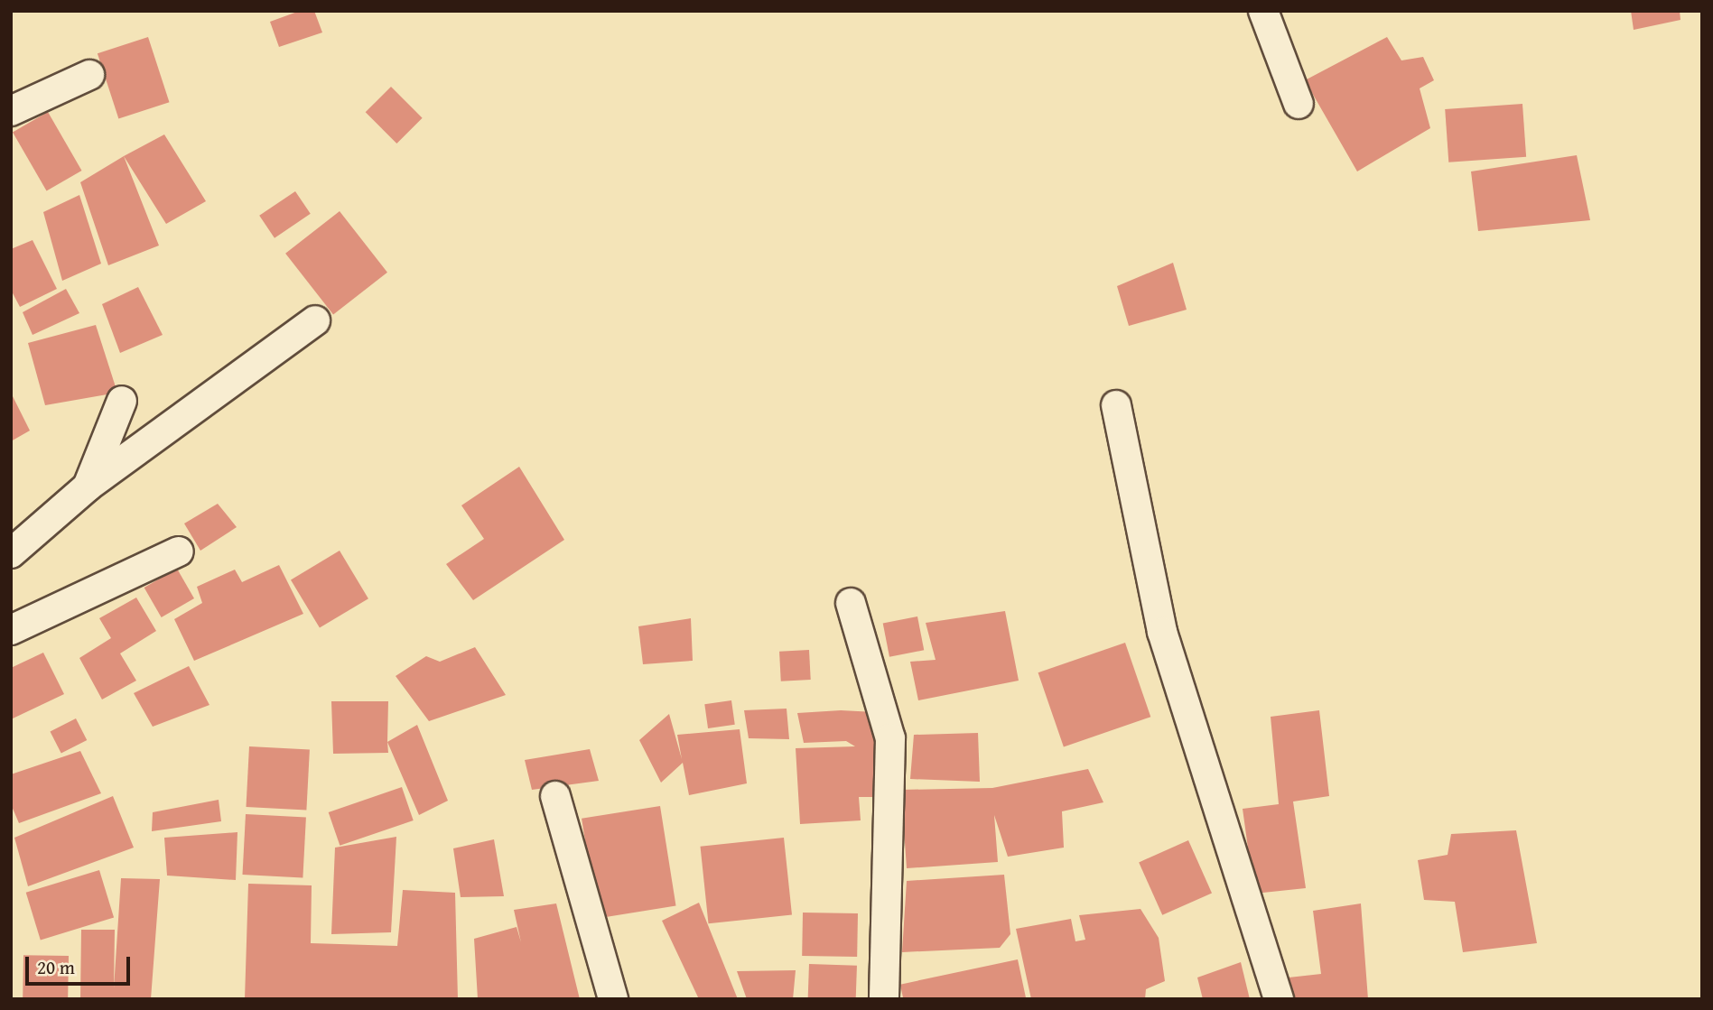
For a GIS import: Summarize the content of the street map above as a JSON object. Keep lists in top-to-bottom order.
{
  "scale_bar": "20 m"
}
